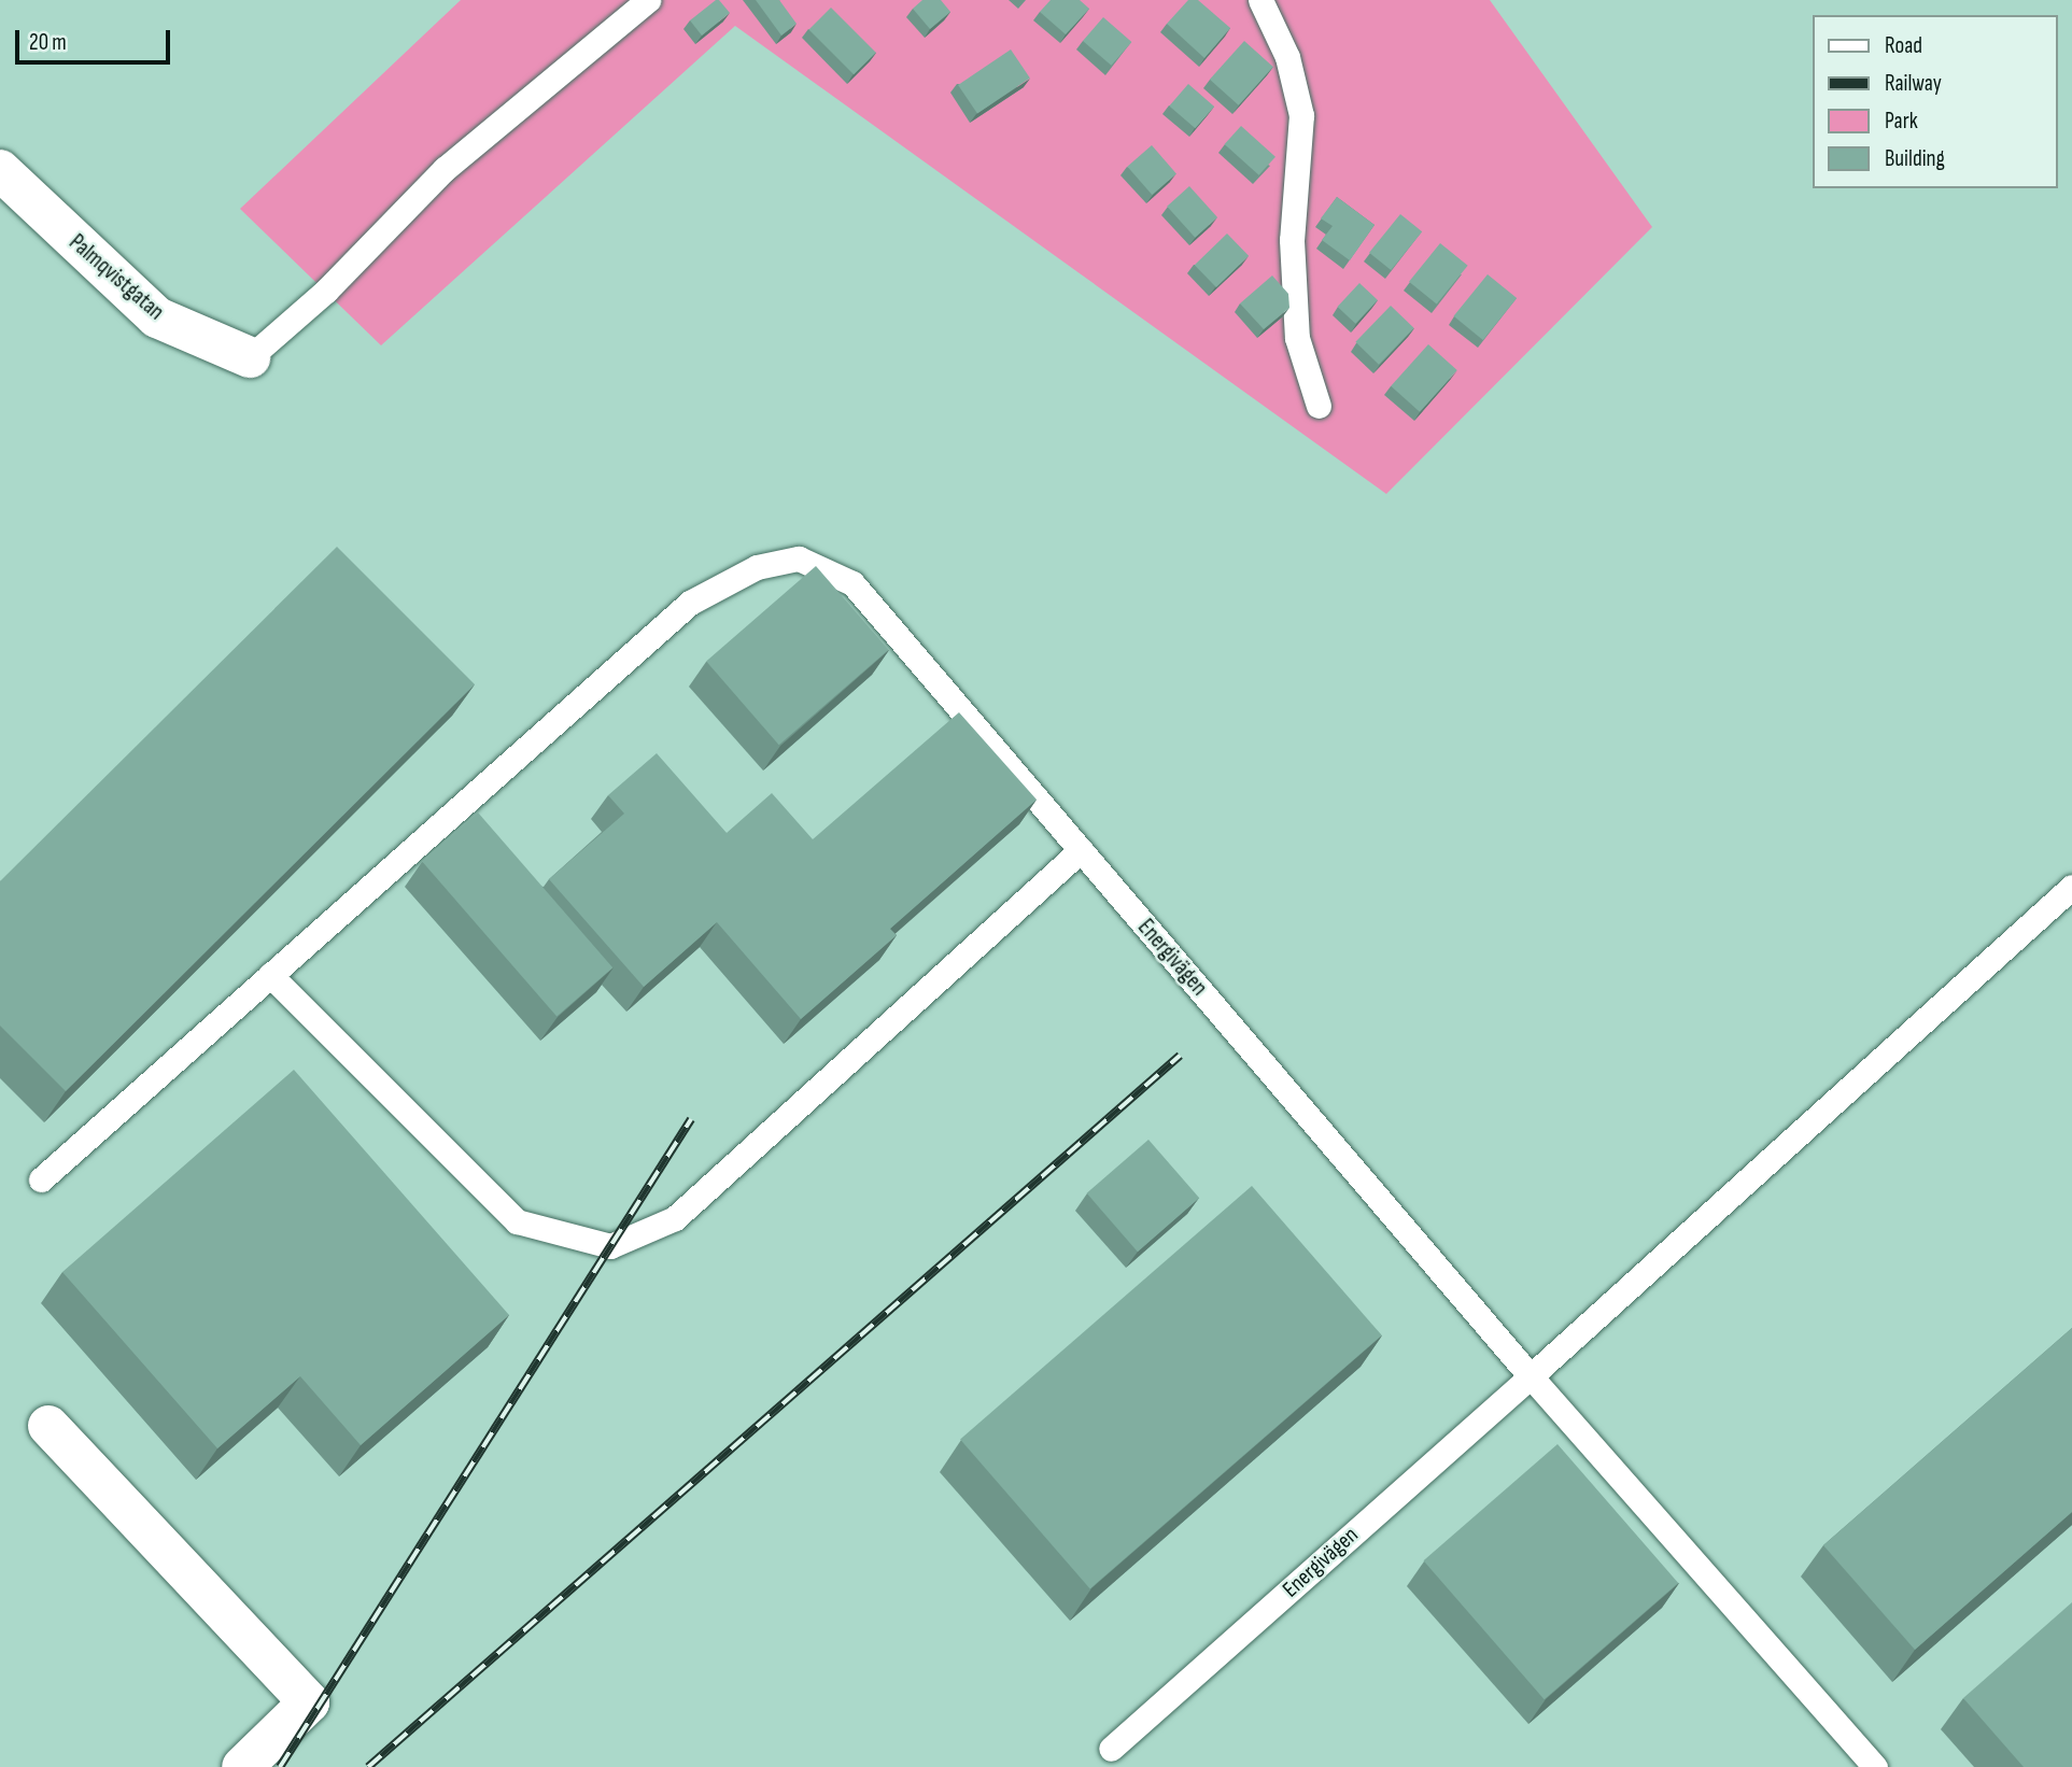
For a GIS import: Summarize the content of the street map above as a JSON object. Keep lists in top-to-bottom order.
{
  "streets": {
    "street": ["Palmqvistgatan"],
    "lane": ["Energivägen"]
  },
  "legend": [
    "Road",
    "Railway",
    "Park",
    "Building"
  ],
  "scale_bar": "20 m"
}
